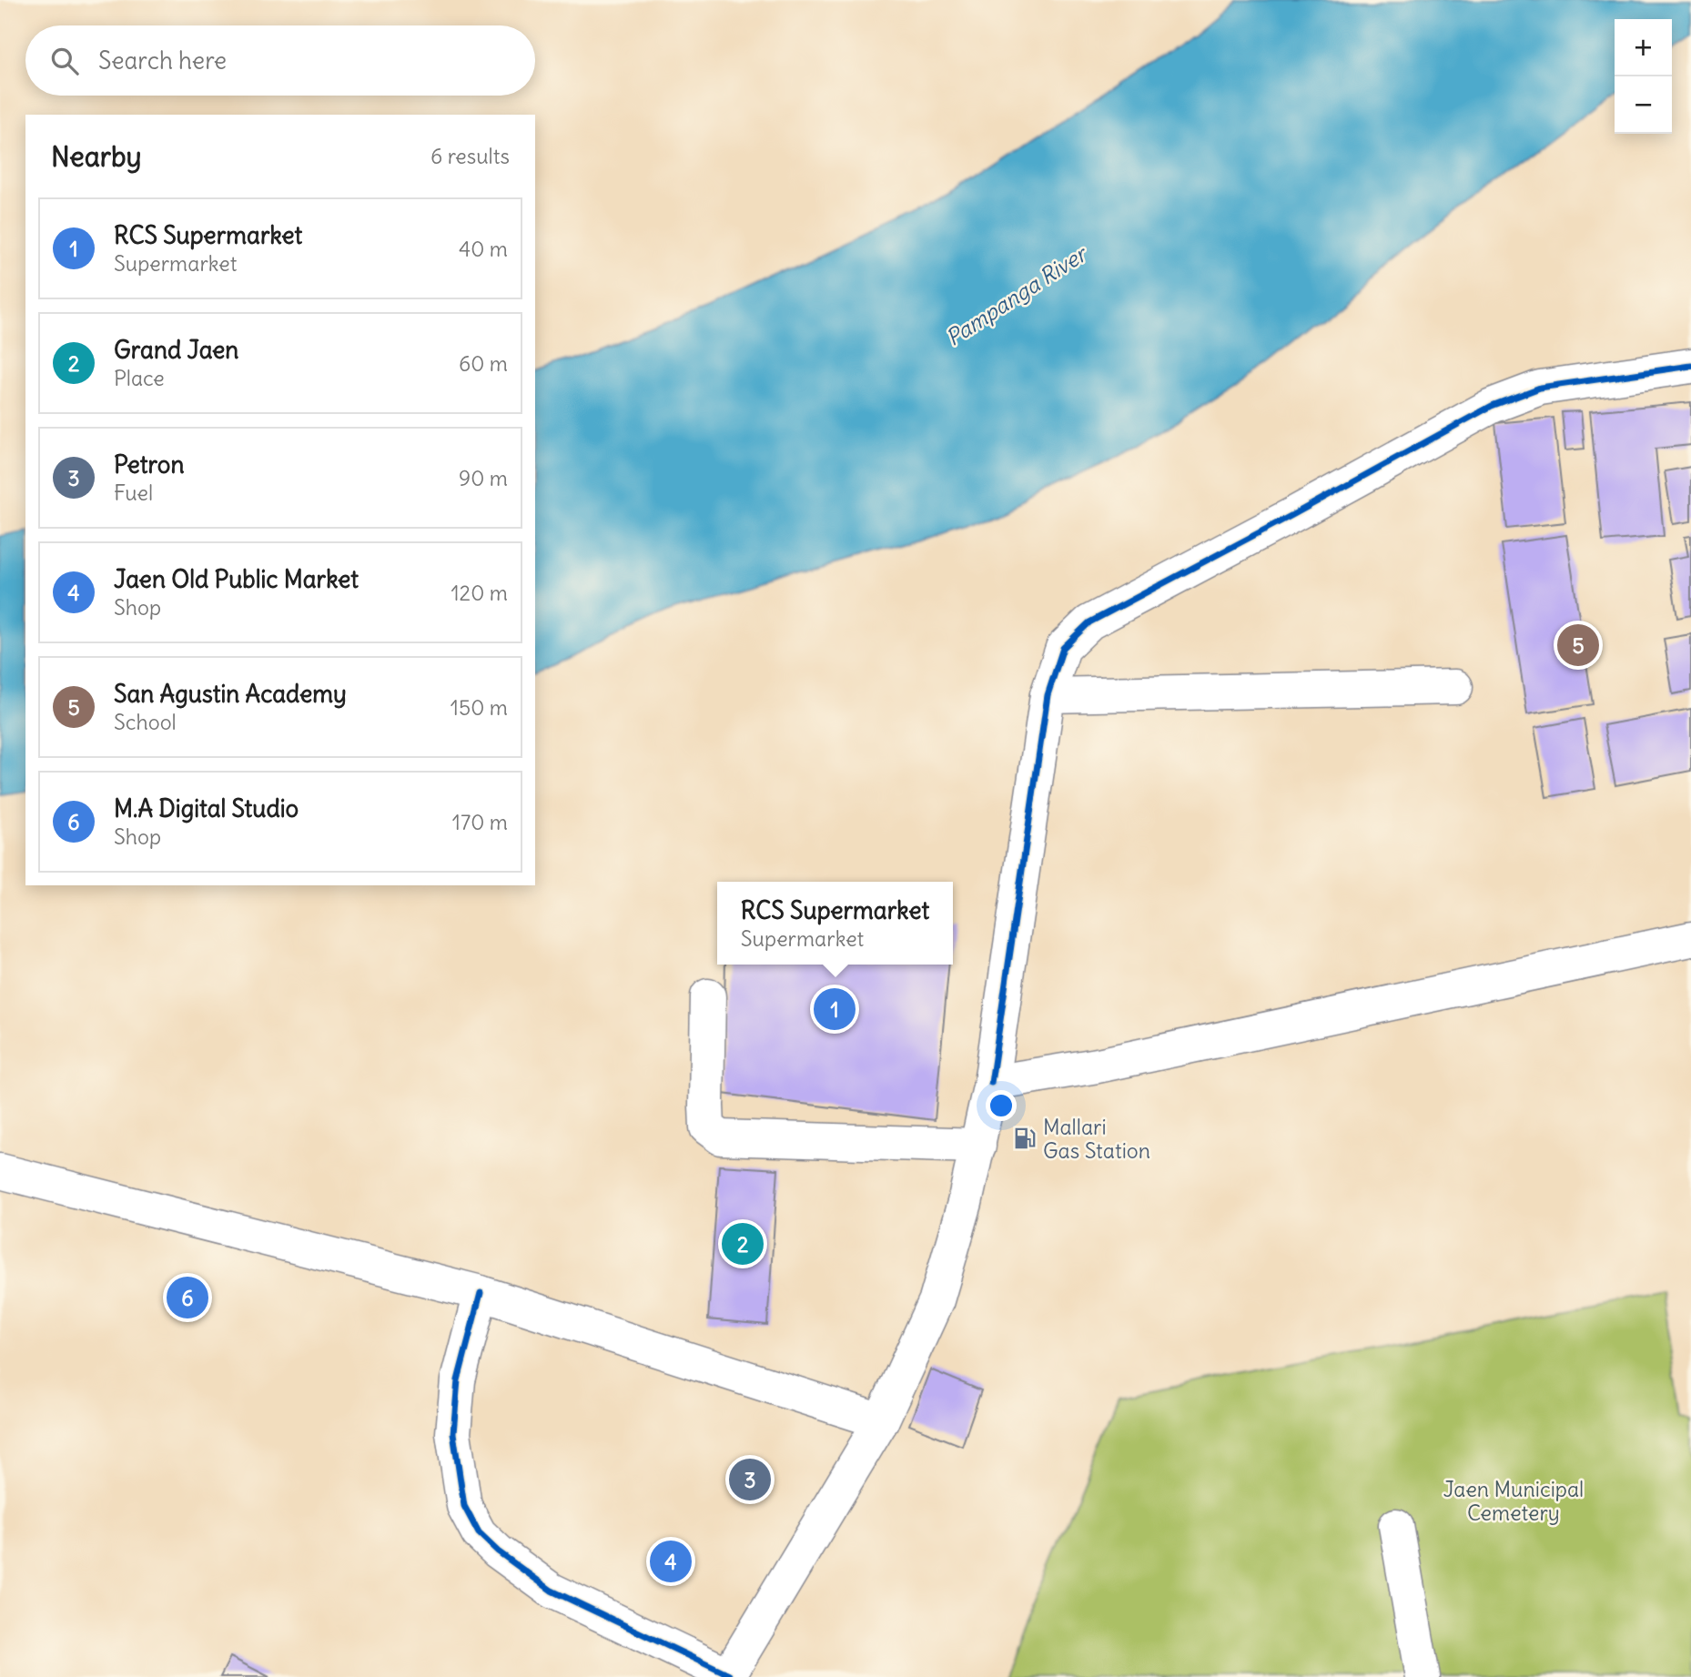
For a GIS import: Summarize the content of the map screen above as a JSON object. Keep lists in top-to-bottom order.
{
  "water": ["Pampanga River"],
  "parks": ["Jaen Municipal Cemetery"],
  "places": {
    "fuel station": ["Mallari Gas Station"]
  },
  "page": {
    "map_buttons": ["+", "−"],
    "search": "Search here",
    "heading": ["Nearby", "6 results"],
    "list": [
      {
        "mark": "1",
        "name": "RCS Supermarket",
        "note": "Supermarket",
        "value": "40 m"
      },
      {
        "mark": "2",
        "name": "Grand Jaen",
        "note": "Place",
        "value": "60 m"
      },
      {
        "mark": "3",
        "name": "Petron",
        "note": "Fuel",
        "value": "90 m"
      },
      {
        "mark": "4",
        "name": "Jaen Old Public Market",
        "note": "Shop",
        "value": "120 m"
      },
      {
        "mark": "5",
        "name": "San Agustin Academy",
        "note": "School",
        "value": "150 m"
      },
      {
        "mark": "6",
        "name": "M.A Digital Studio",
        "note": "Shop",
        "value": "170 m"
      }
    ],
    "pins": [
      "5",
      "1",
      "2",
      "6",
      "3",
      "4"
    ],
    "popup": ["RCS Supermarket", "Supermarket"]
  }
}
